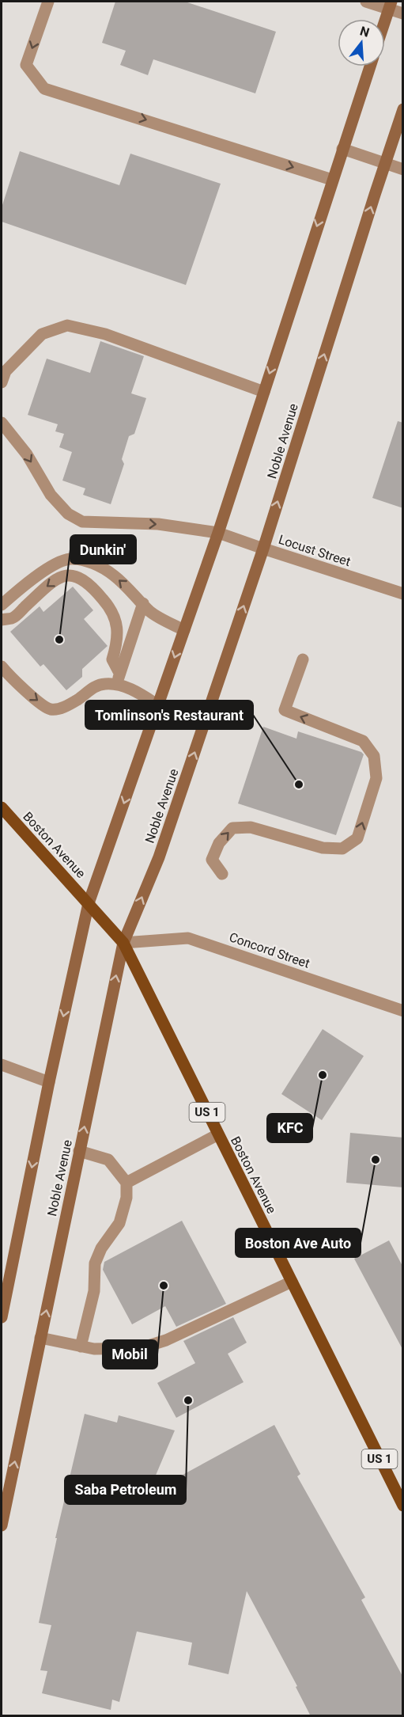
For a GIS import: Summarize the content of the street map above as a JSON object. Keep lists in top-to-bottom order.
{
  "streets": {
    "main road": ["Noble Avenue", "Boston Avenue", "US 1"],
    "street": ["Locust Street", "Concord Street"]
  },
  "crossings": [
    ["Noble Avenue", "Locust Street"],
    ["Noble Avenue", "Boston Avenue"],
    ["Noble Avenue", "Concord Street"],
    ["Boston Avenue", "Concord Street"]
  ],
  "one_way": ["Locust Street"],
  "places": [
    "Dunkin'",
    "Tomlinson's Restaurant",
    "KFC",
    "Boston Ave Auto",
    "Mobil",
    "Saba Petroleum"
  ],
  "north": "top"
}
